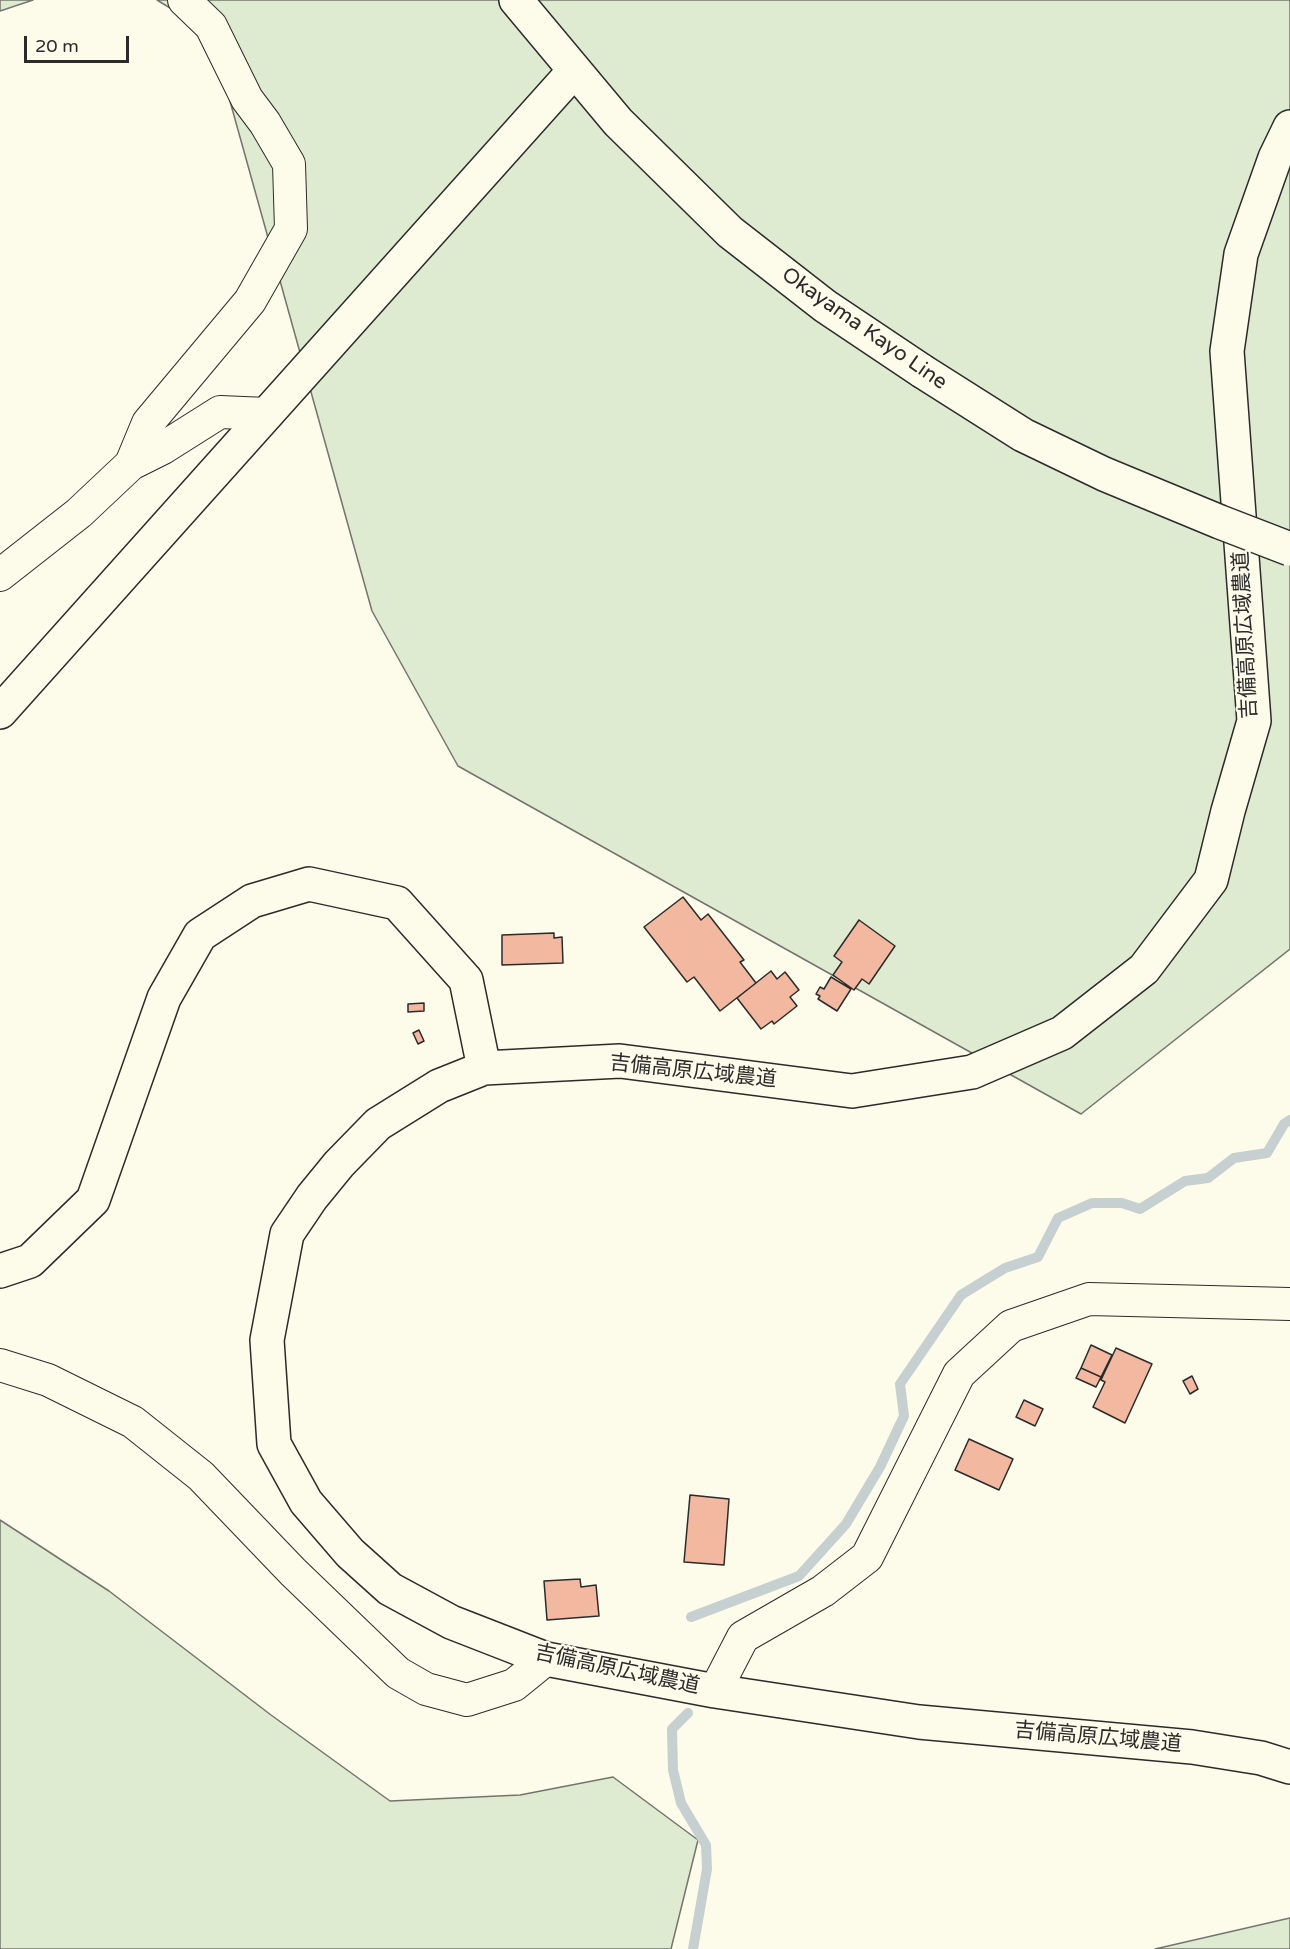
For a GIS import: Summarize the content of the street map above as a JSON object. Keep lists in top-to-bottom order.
{
  "streets": {
    "street": ["Okayama Kayo Line", "吉備高原広域農道"]
  },
  "scale_bar": "20 m"
}
